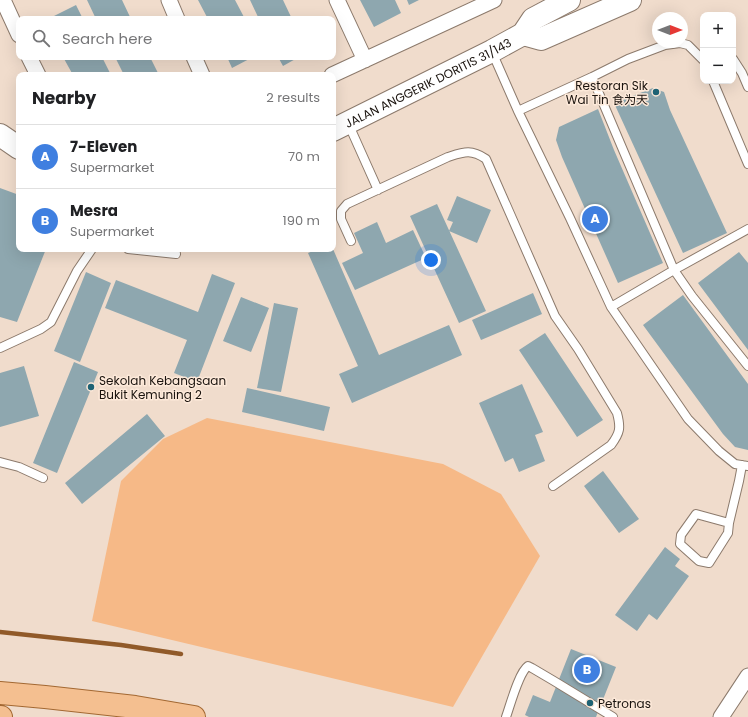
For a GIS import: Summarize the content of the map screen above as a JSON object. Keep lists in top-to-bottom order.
{
  "streets": {
    "street": ["JALAN ANGGERIK DORITIS 31/143"]
  },
  "places": ["Restoran Sik Wai Tin 食为天", "Sekolah Kebangsaan Bukit Kemuning 2", "Petronas"],
  "north": "right",
  "page": {
    "map_buttons": ["+", "−"],
    "search": "Search here",
    "heading": ["Nearby", "2 results"],
    "list": [
      {
        "mark": "A",
        "name": "7-Eleven",
        "note": "Supermarket",
        "value": "70 m"
      },
      {
        "mark": "B",
        "name": "Mesra",
        "note": "Supermarket",
        "value": "190 m"
      }
    ],
    "pins": ["A", "B"]
  }
}
